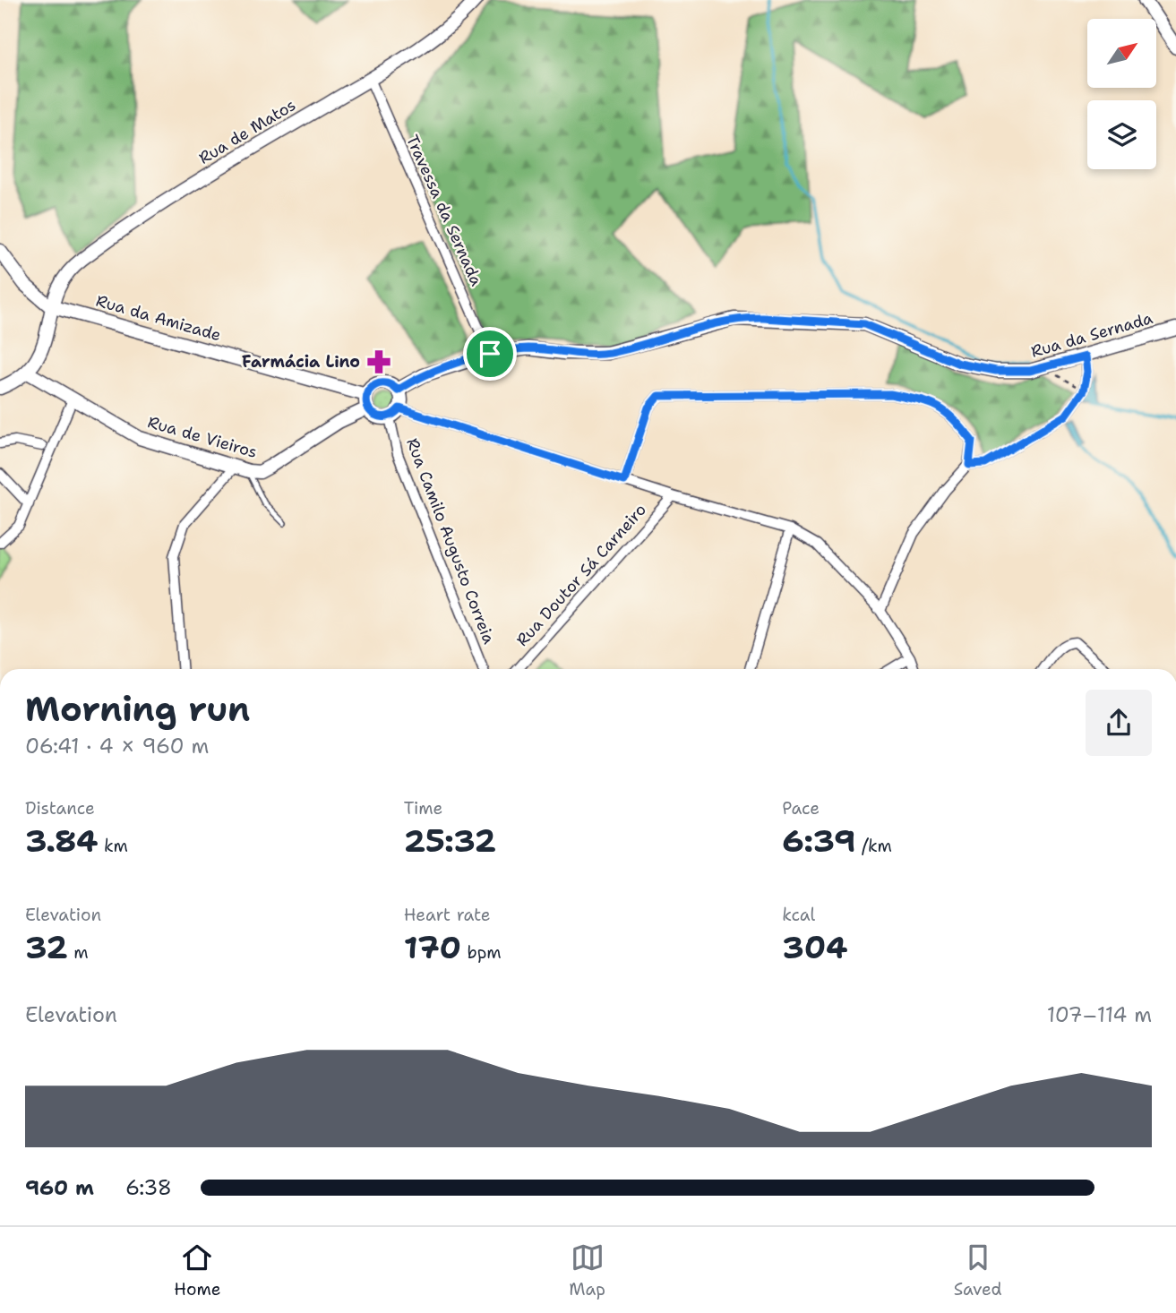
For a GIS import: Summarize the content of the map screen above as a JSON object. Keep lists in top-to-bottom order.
{
  "streets": {
    "street": [
      "Rua de Matos",
      "Travessa da Sernada",
      "Rua da Amizade",
      "Rua da Sernada",
      "Rua de Vieiros",
      "Rua Camilo Augusto Correia",
      "Rua Doutor Sá Carneiro"
    ]
  },
  "crossings": [
    ["Rua de Matos", "Travessa da Sernada"],
    ["Rua de Matos", "Rua da Amizade"],
    ["Travessa da Sernada", "Rua da Sernada"],
    ["Rua da Amizade", "Rua da Sernada"],
    ["Rua da Amizade", "Rua de Vieiros"],
    ["Rua da Amizade", "Rua Camilo Augusto Correia"],
    ["Rua da Sernada", "Rua de Vieiros"],
    ["Rua da Sernada", "Rua Camilo Augusto Correia"],
    ["Rua de Vieiros", "Rua Camilo Augusto Correia"]
  ],
  "places": {
    "pharmacy": ["Farmácia Lino"]
  },
  "north": "top right",
  "page": {
    "heading": ["Morning run", "06:41 · 4 × 960 m"],
    "stats": [
      ["Distance", "3.84 km"],
      ["Time", "25:32"],
      ["Pace", "6:39 /km"],
      ["Elevation", "32 m"],
      ["Heart rate", "170 bpm"],
      ["kcal", "304"]
    ],
    "chart": ["Elevation", "107–114 m"],
    "list": [
      {
        "name": "960 m",
        "note": "6:38"
      }
    ],
    "tabs": ["Home", "Map", "Saved"]
  }
}
